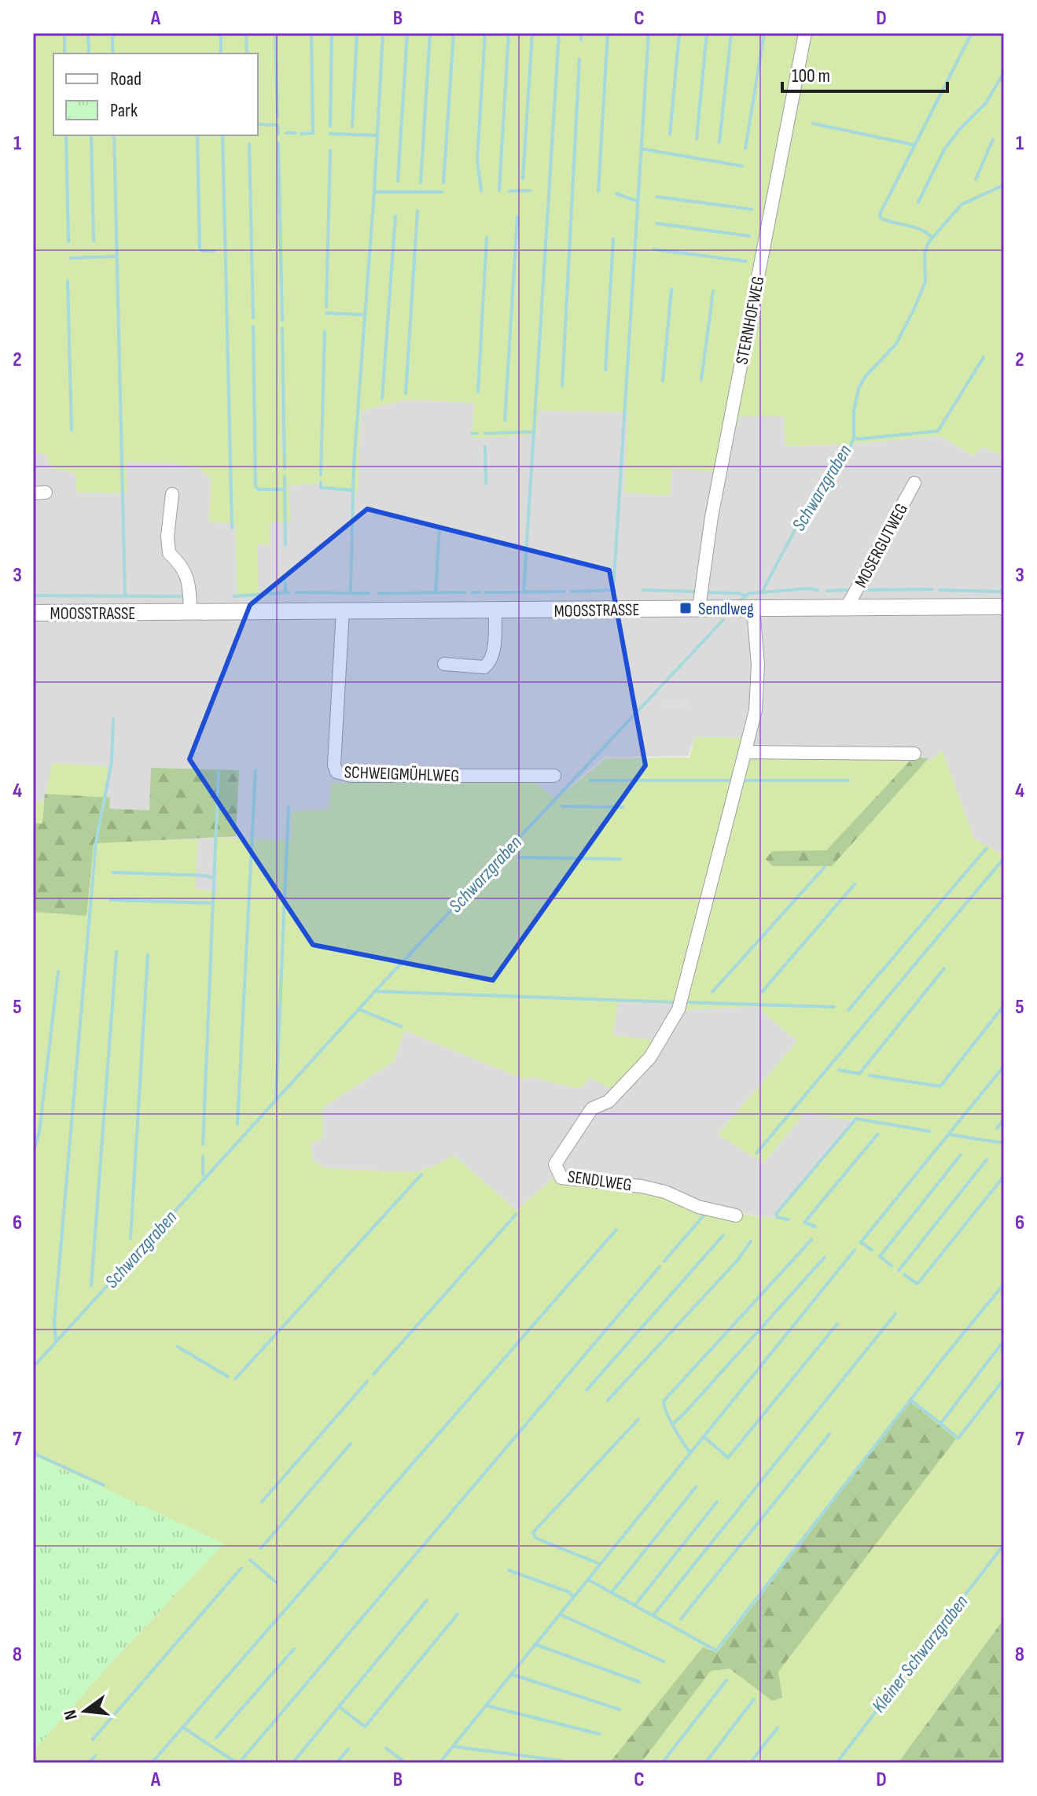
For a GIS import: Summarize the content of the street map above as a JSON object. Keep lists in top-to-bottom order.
{
  "streets": {
    "street": [
      "STERNHOFWEG",
      "MOSERGUTWEG",
      "MOOSSTRASSE",
      "SCHWEIGMÜHLWEG",
      "SENDLWEG"
    ]
  },
  "crossings": [
    ["STERNHOFWEG", "MOOSSTRASSE"],
    ["MOSERGUTWEG", "MOOSSTRASSE"],
    ["MOOSSTRASSE", "SCHWEIGMÜHLWEG"],
    ["MOOSSTRASSE", "SENDLWEG"]
  ],
  "water": ["Schwarzgraben", "Kleiner Schwarzgraben"],
  "places": {
    "transit": ["Sendlweg"]
  },
  "legend": ["Road", "Park"],
  "scale_bar": "100 m",
  "north": "left",
  "grid": {
    "columns": [
      "A",
      "B",
      "C",
      "D"
    ],
    "rows": [
      "1",
      "2",
      "3",
      "4",
      "5",
      "6",
      "7",
      "8"
    ]
  }
}
